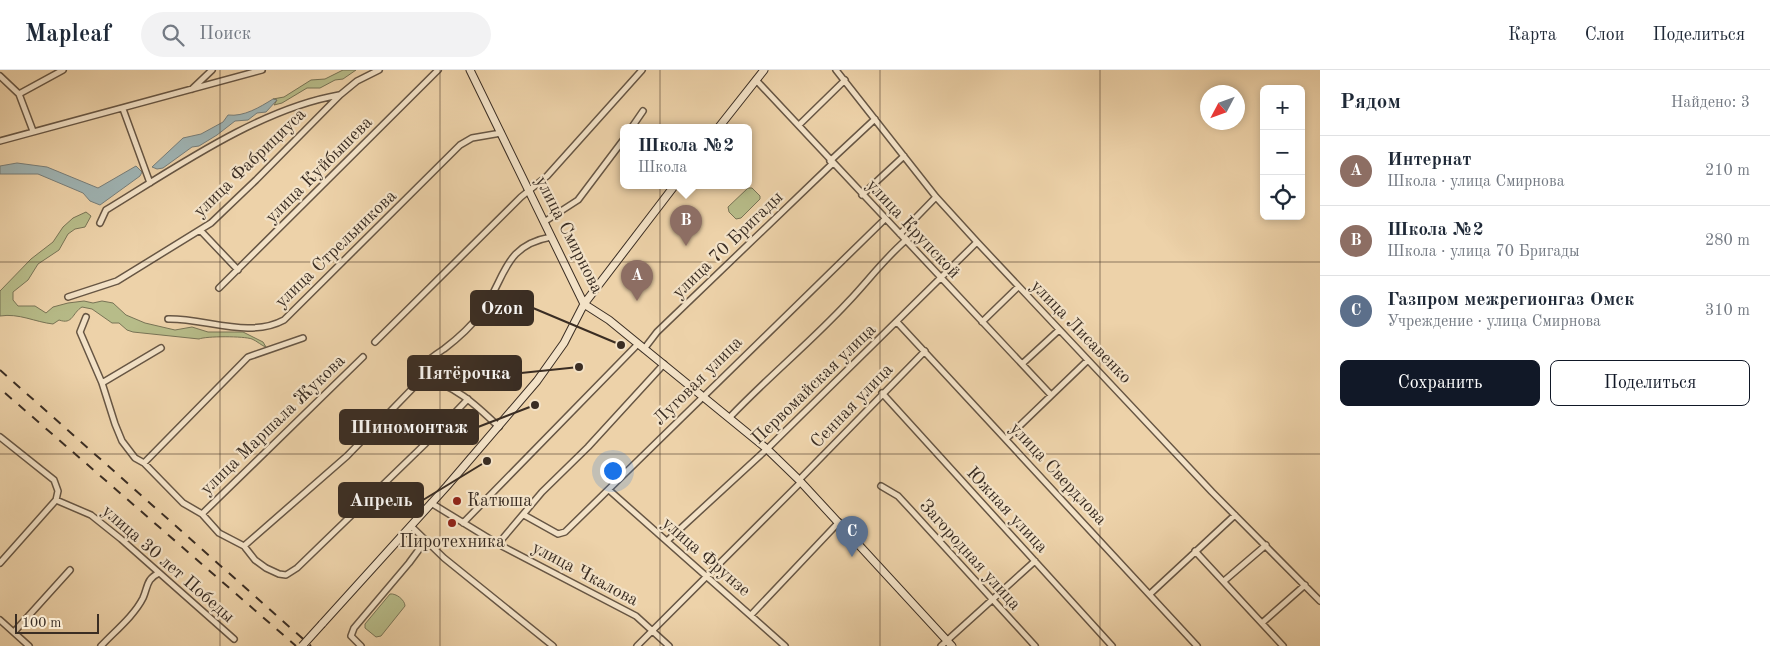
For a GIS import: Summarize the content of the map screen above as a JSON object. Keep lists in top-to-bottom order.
{
  "streets": {
    "main road": ["улица Смирнова"],
    "street": [
      "улица Фабрициуса",
      "улица Куйбышева",
      "улица Крупской",
      "улица 70 Бригады",
      "улица Стрельникова",
      "улица Лисавенко",
      "Луговая улица",
      "Первомайская улица",
      "Сенная улица",
      "улица Маршала Жукова",
      "улица Свердлова",
      "Южная улица",
      "Загородная улица",
      "улица Фрунзе",
      "улица 30 лет Победы",
      "улица Чкалова"
    ]
  },
  "crossings": [
    ["улица Крупской", "улица 70 Бригады"],
    ["улица Крупской", "Луговая улица"],
    ["улица Крупской", "Первомайская улица"],
    ["улица Смирнова", "улица 70 Бригады"],
    ["улица Смирнова", "улица Стрельникова"],
    ["улица Смирнова", "Луговая улица"],
    ["улица Смирнова", "Первомайская улица"],
    ["улица Смирнова", "Сенная улица"],
    ["улица 70 Бригады", "улица Лисавенко"],
    ["улица 70 Бригады", "улица Чкалова"],
    ["улица Лисавенко", "Первомайская улица"],
    ["Луговая улица", "улица Фрунзе"],
    ["Первомайская улица", "улица Свердлова"],
    ["Первомайская улица", "улица Фрунзе"],
    ["Сенная улица", "улица Свердлова"],
    ["Сенная улица", "Южная улица"],
    ["Сенная улица", "улица Фрунзе"],
    ["Сенная улица", "улица Чкалова"]
  ],
  "places": [
    "Ozon",
    "Пятёрочка",
    "Шиномонтаж",
    "Апрель",
    "Катюша",
    "Пиротехника"
  ],
  "scale_bar": "100 m",
  "north": "bottom left",
  "page": {
    "header": "Mapleaf",
    "search": "Поиск",
    "nav": ["Карта", "Слои", "Поделиться"],
    "heading": ["Рядом", "Найдено: 3"],
    "map_buttons": ["+", "−"],
    "popup": ["Школа №2", "Школа"],
    "list": [
      {
        "mark": "A",
        "name": "Интернат",
        "note": "Школа · улица Смирнова",
        "value": "210 m"
      },
      {
        "mark": "B",
        "name": "Школа №2",
        "note": "Школа · улица 70 Бригады",
        "value": "280 m"
      },
      {
        "mark": "C",
        "name": "Газпром межрегионгаз Омск",
        "note": "Учреждение · улица Смирнова",
        "value": "310 m"
      }
    ],
    "pins": ["B", "A", "C"],
    "buttons": ["Сохранить", "Поделиться"],
    "scale": "100 m"
  }
}
